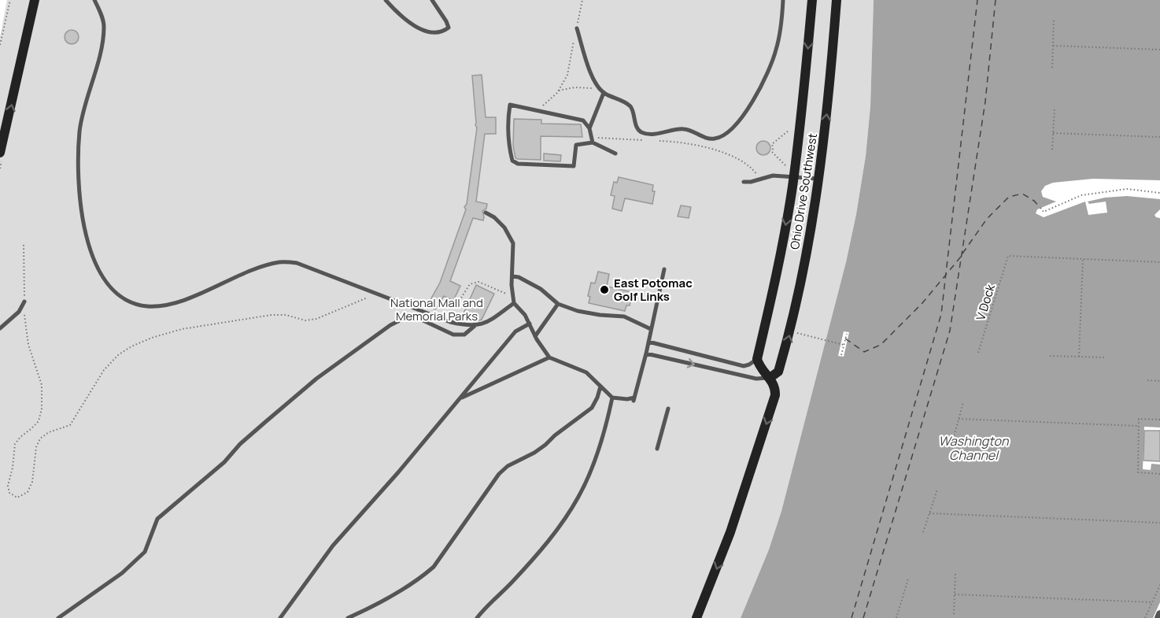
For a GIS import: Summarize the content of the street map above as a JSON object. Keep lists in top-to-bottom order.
{
  "streets": {
    "street": ["Ohio Drive Southwest"],
    "path": ["V Dock"]
  },
  "water": ["Washington Channel"],
  "parks": ["National Mall and Memorial Parks"],
  "places": ["East Potomac Golf Links"]
}
